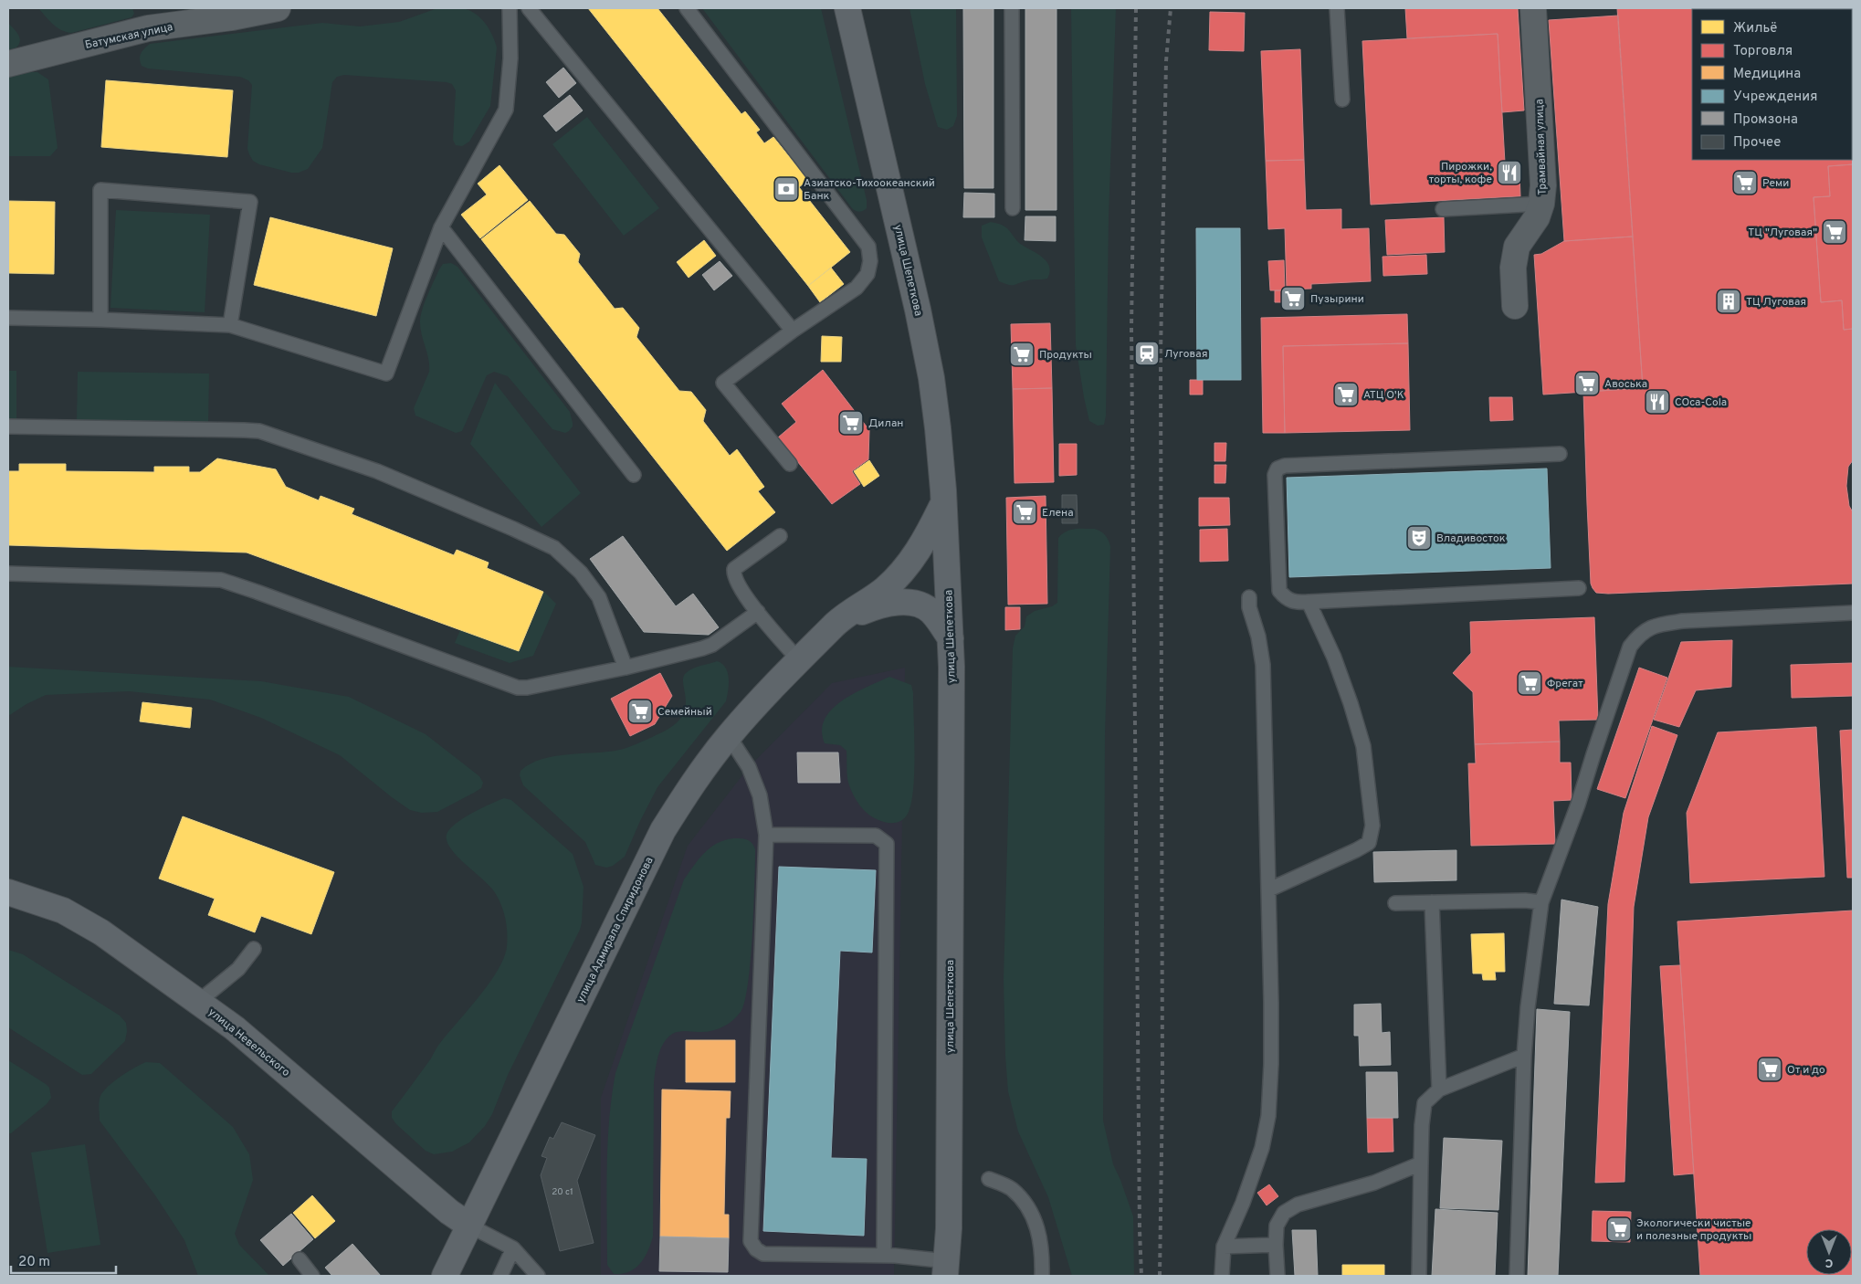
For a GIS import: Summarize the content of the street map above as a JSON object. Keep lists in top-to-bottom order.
{
  "streets": {
    "main road": ["улица Шепеткова", "улица Адмирала Спиридонова", "улица Невельского"],
    "street": ["Батумская улица", "Трамвайная улица"]
  },
  "crossings": [
    ["улица Шепеткова", "улица Адмирала Спиридонова"],
    ["улица Адмирала Спиридонова", "улица Невельского"]
  ],
  "places": {
    "restaurant": ["Пирожки, торты, кофе", "COca-Cola"],
    "supermarket": [
      "Реми",
      "ТЦ \"Луговая\"",
      "Пузырини",
      "Продукты",
      "Авоська",
      "АТЦ О'К",
      "Дилан",
      "Елена",
      "Фрегат",
      "Семейный",
      "От и до",
      "Экологически чистые и полезные продукты"
    ],
    "bank": ["Азиатско-Тихоокеанский Банк"],
    "building": ["ТЦ Луговая"],
    "station": ["Луговая"],
    "theatre": ["Владивосток"]
  },
  "house_numbers": ["20 с1"],
  "legend": [
    "Жильё",
    "Торговля",
    "Медицина",
    "Учреждения",
    "Промзона",
    "Прочее"
  ],
  "scale_bar": "20 m",
  "north": "bottom"
}
